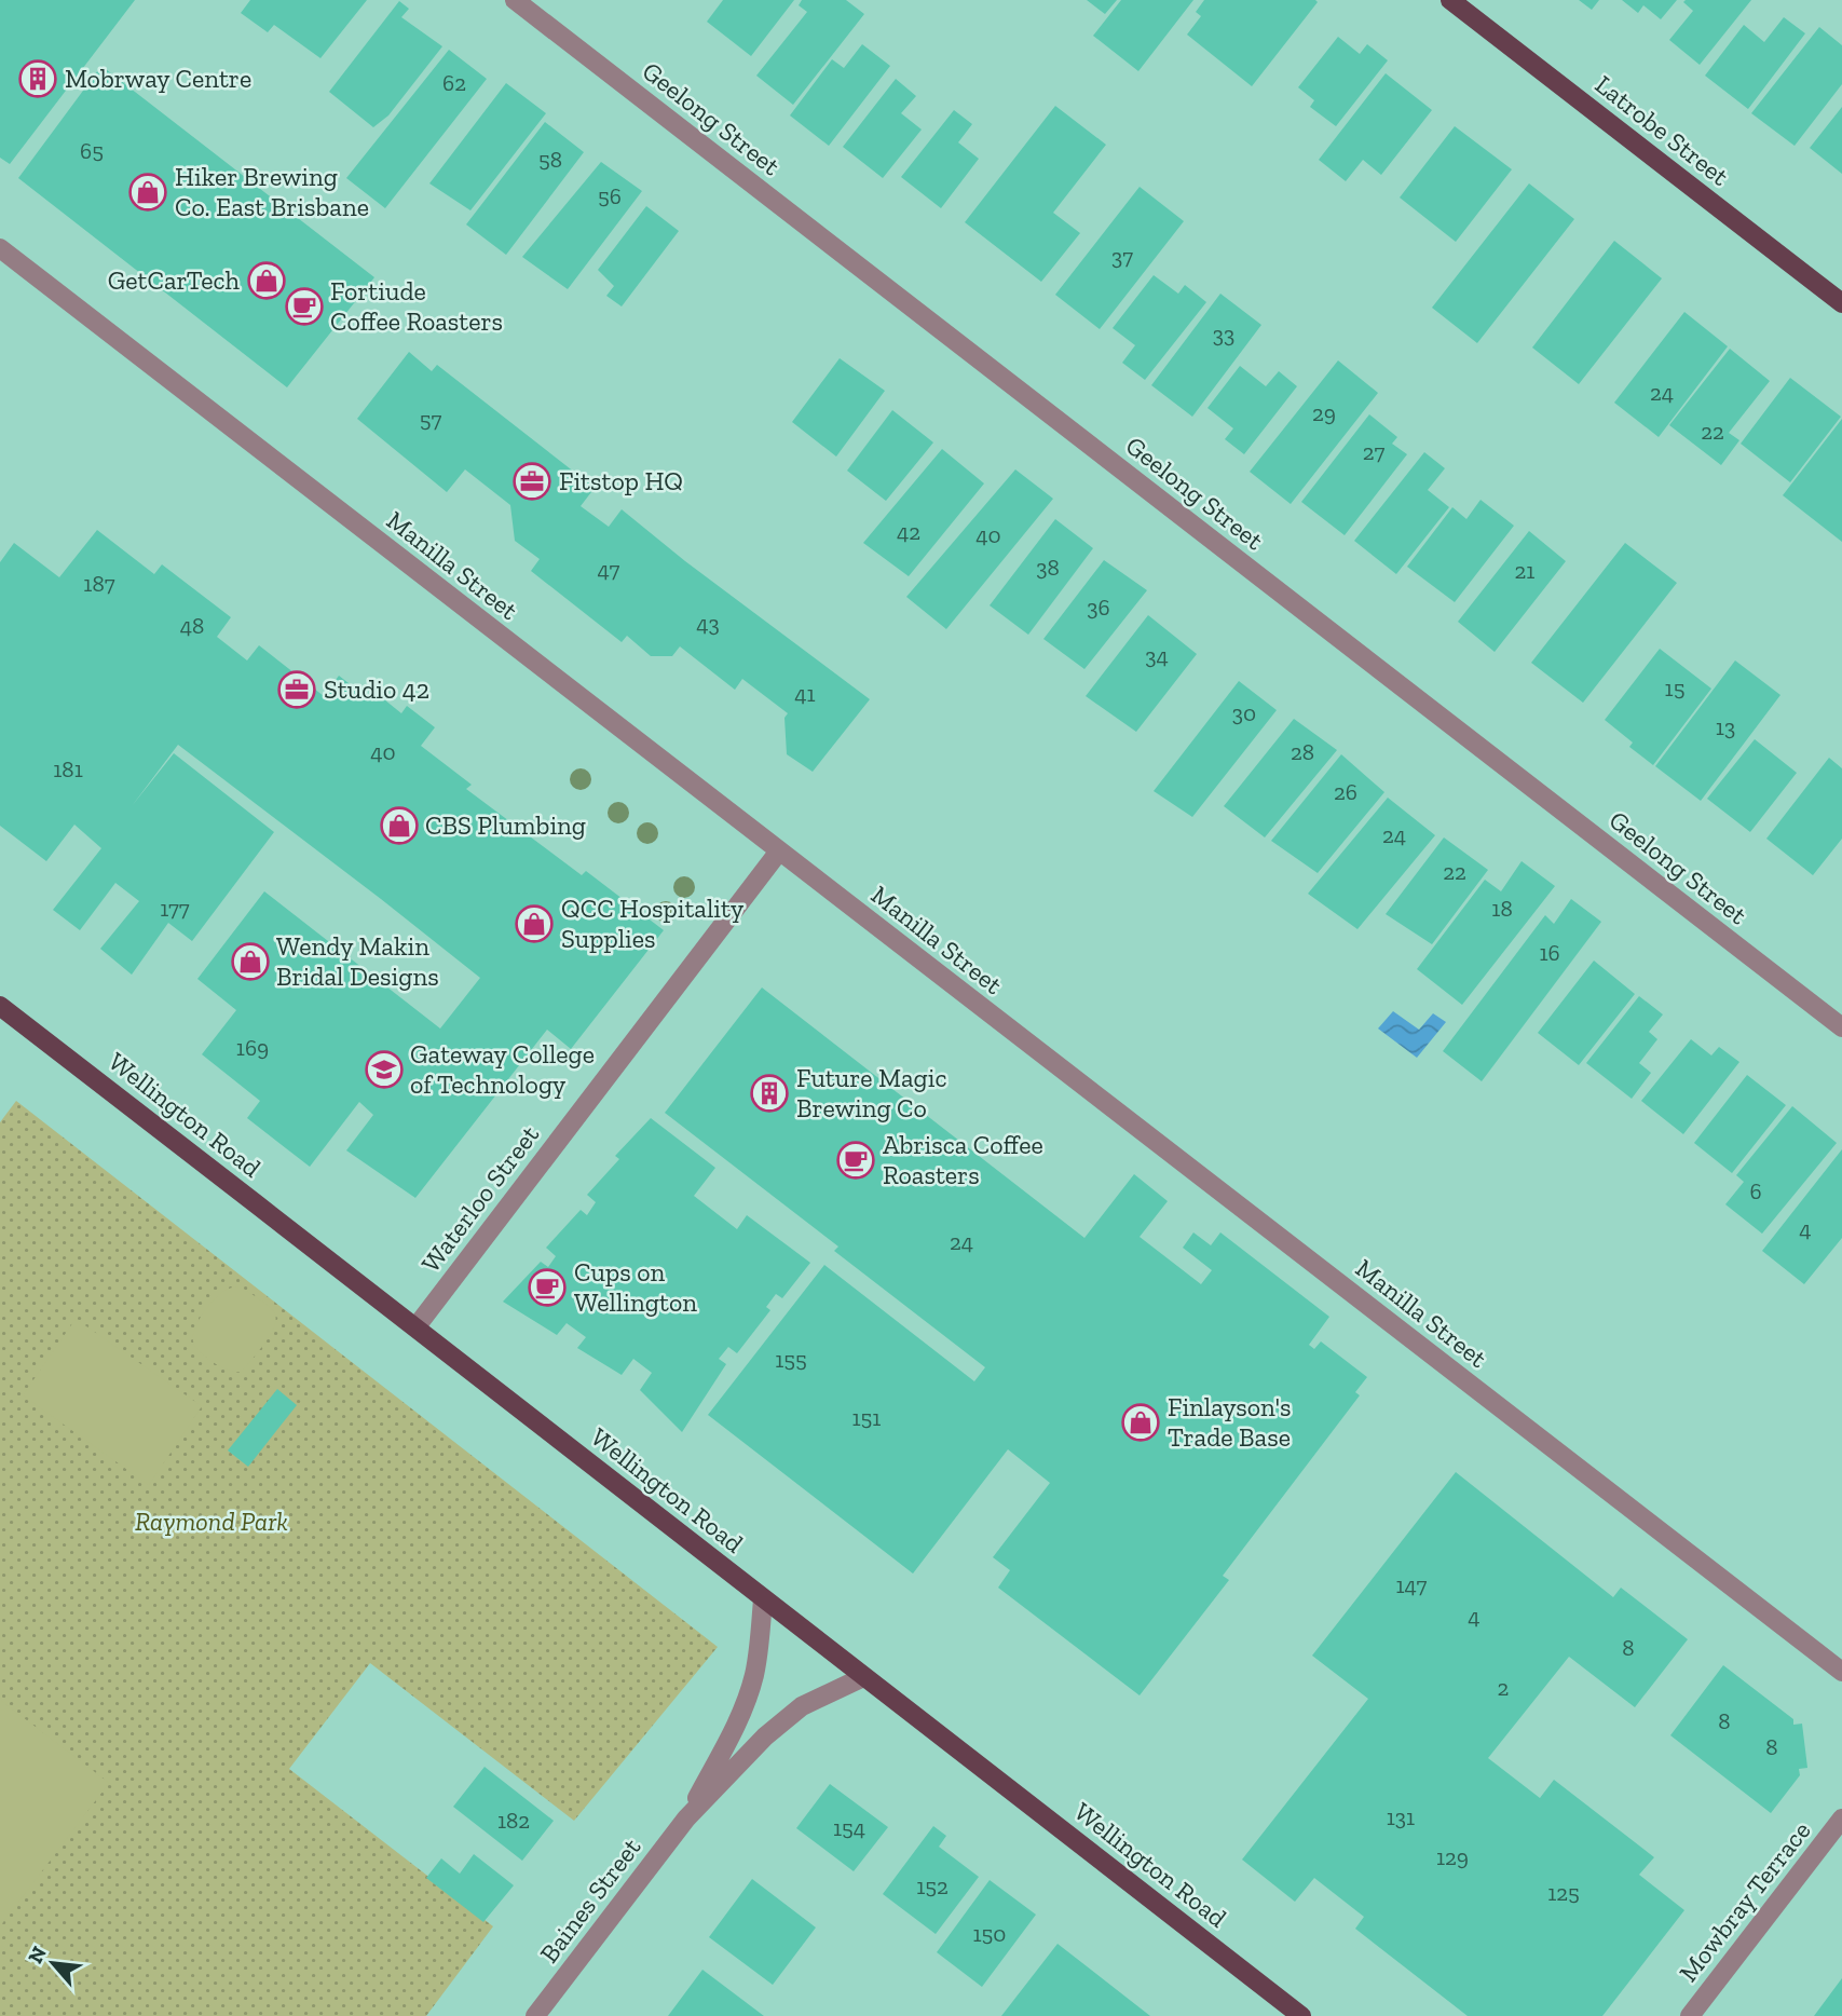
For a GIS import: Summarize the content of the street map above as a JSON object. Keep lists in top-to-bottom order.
{
  "streets": {
    "main road": ["Latrobe Street", "Wellington Road"],
    "street": [
      "Geelong Street",
      "Manilla Street",
      "Waterloo Street",
      "Baines Street",
      "Mowbray Terrace"
    ]
  },
  "crossings": [
    ["Manilla Street", "Waterloo Street"],
    ["Wellington Road", "Waterloo Street"],
    ["Wellington Road", "Baines Street"]
  ],
  "parks": ["Raymond Park"],
  "places": {
    "building": ["Mobrway Centre", "Future Magic Brewing Co"],
    "shop": [
      "Hiker Brewing Co. East Brisbane",
      "GetCarTech",
      "CBS Plumbing",
      "QCC Hospitality Supplies",
      "Wendy Makin Bridal Designs",
      "Finlayson's Trade Base"
    ],
    "cafe": ["Fortiude Coffee Roasters", "Abrisca Coffee Roasters", "Cups on Wellington"],
    "office": ["Fitstop HQ", "Studio 42"],
    "school or university": ["Gateway College of Technology"]
  },
  "house_numbers": [
    "62",
    "65",
    "58",
    "56",
    "37",
    "33",
    "24",
    "29",
    "57",
    "22",
    "27",
    "42",
    "40",
    "38",
    "47",
    "21",
    "187",
    "36",
    "43",
    "48",
    "34",
    "15",
    "41",
    "30",
    "13",
    "40",
    "28",
    "181",
    "26",
    "24",
    "22",
    "177",
    "18",
    "16",
    "169",
    "6",
    "4",
    "24",
    "155",
    "151",
    "147",
    "4",
    "8",
    "2",
    "8",
    "8",
    "131",
    "182",
    "154",
    "129",
    "152",
    "125",
    "150"
  ],
  "north": "top left"
}
